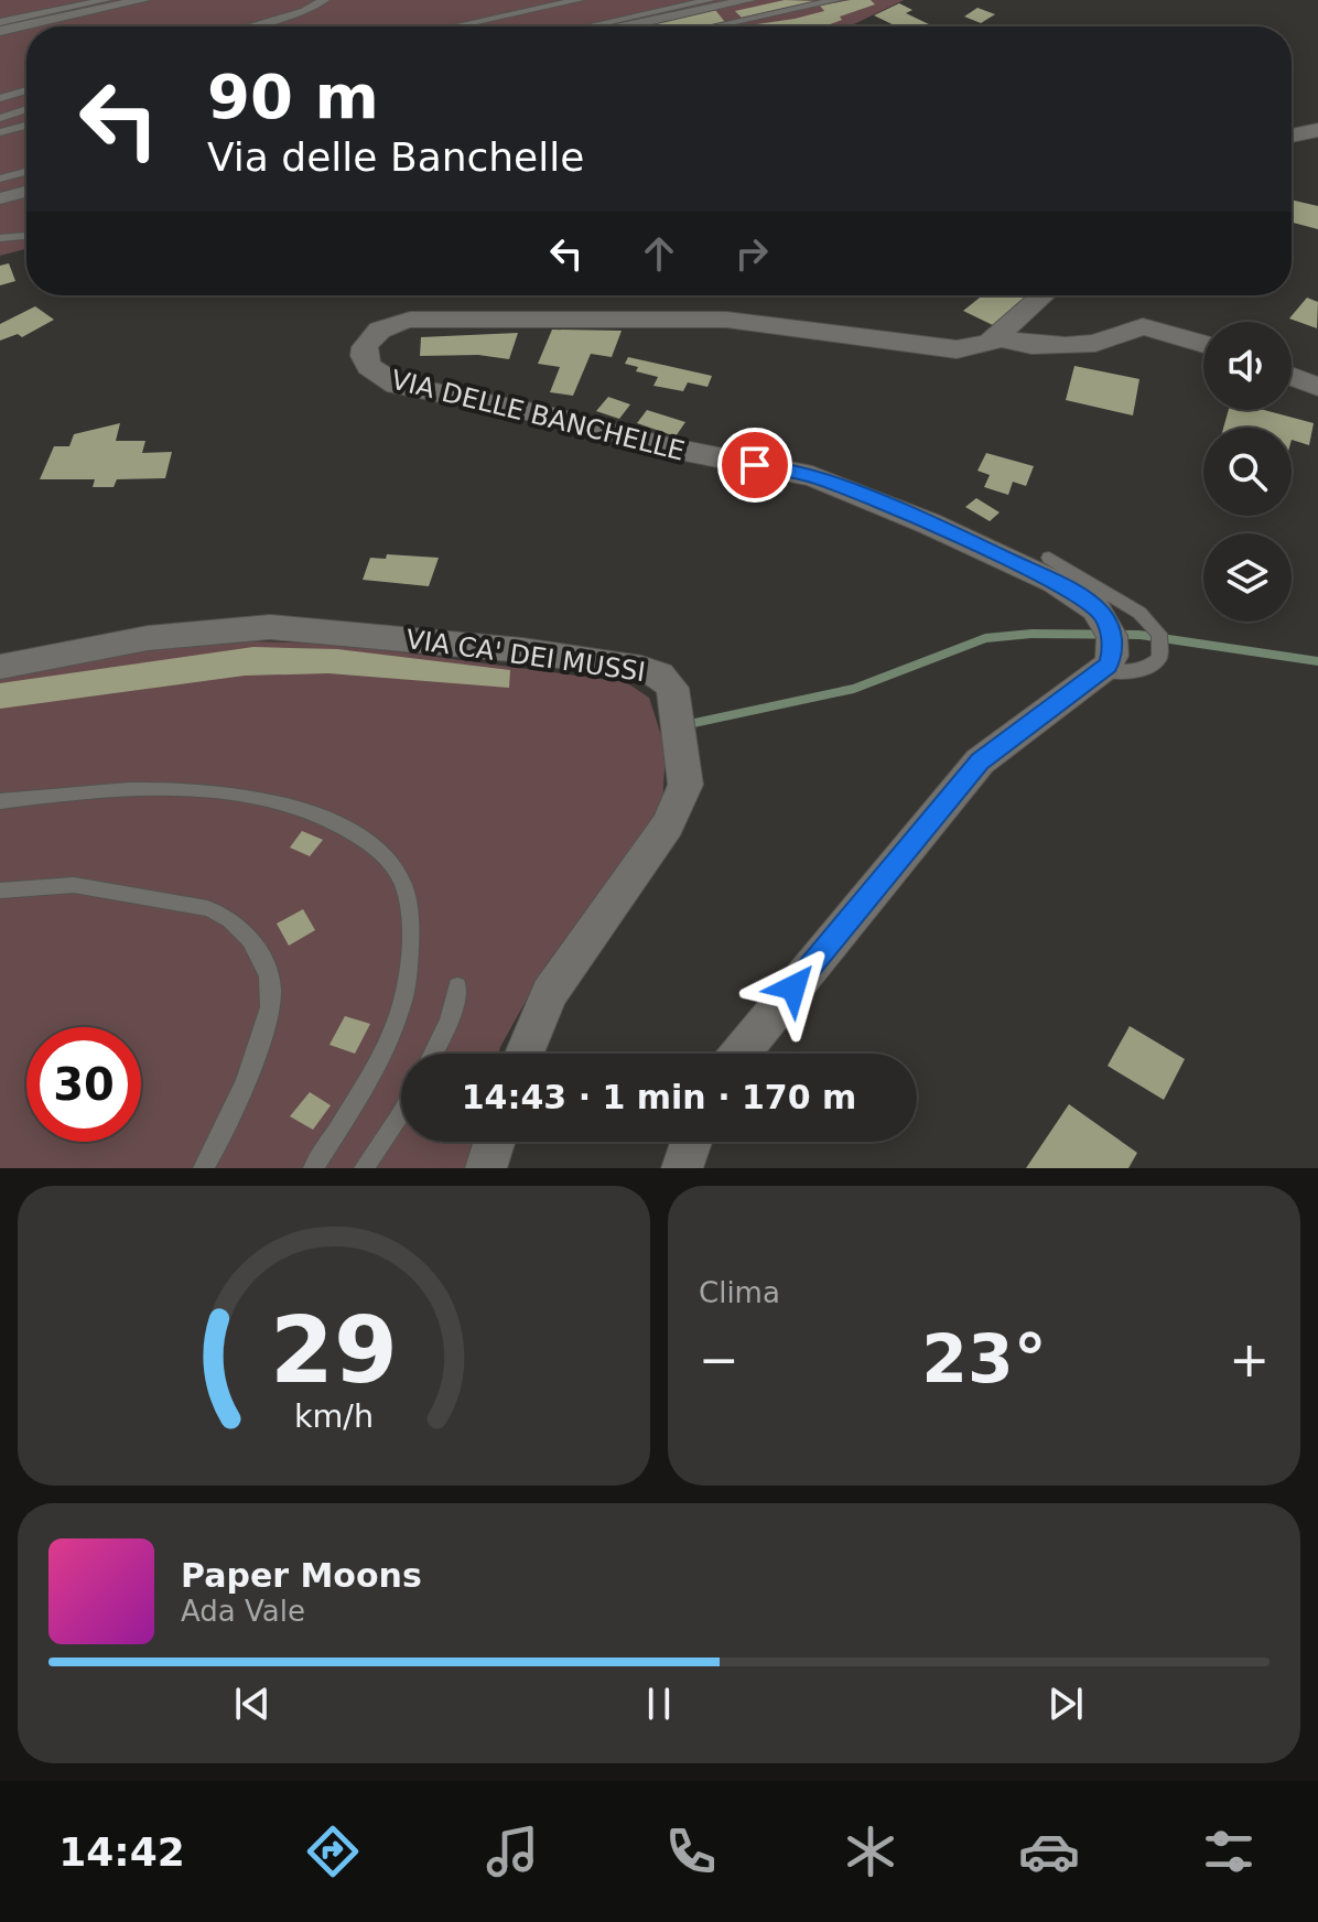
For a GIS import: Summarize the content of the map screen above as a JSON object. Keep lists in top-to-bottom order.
{
  "streets": {
    "street": ["VIA DELLE BANCHELLE", "VIA CA' DEI MUSSI"]
  },
  "page": {
    "turn": ["90 m", "Via delle Banchelle"],
    "limit": "30",
    "trip": "14:43 · 1 min · 170 m",
    "tile": "Clima",
    "heat": ["−", "23°", "+"],
    "song": ["Paper Moons", "Ada Vale"],
    "tabs": "14:42",
    "gauge": ["29", "km/h"]
  }
}
